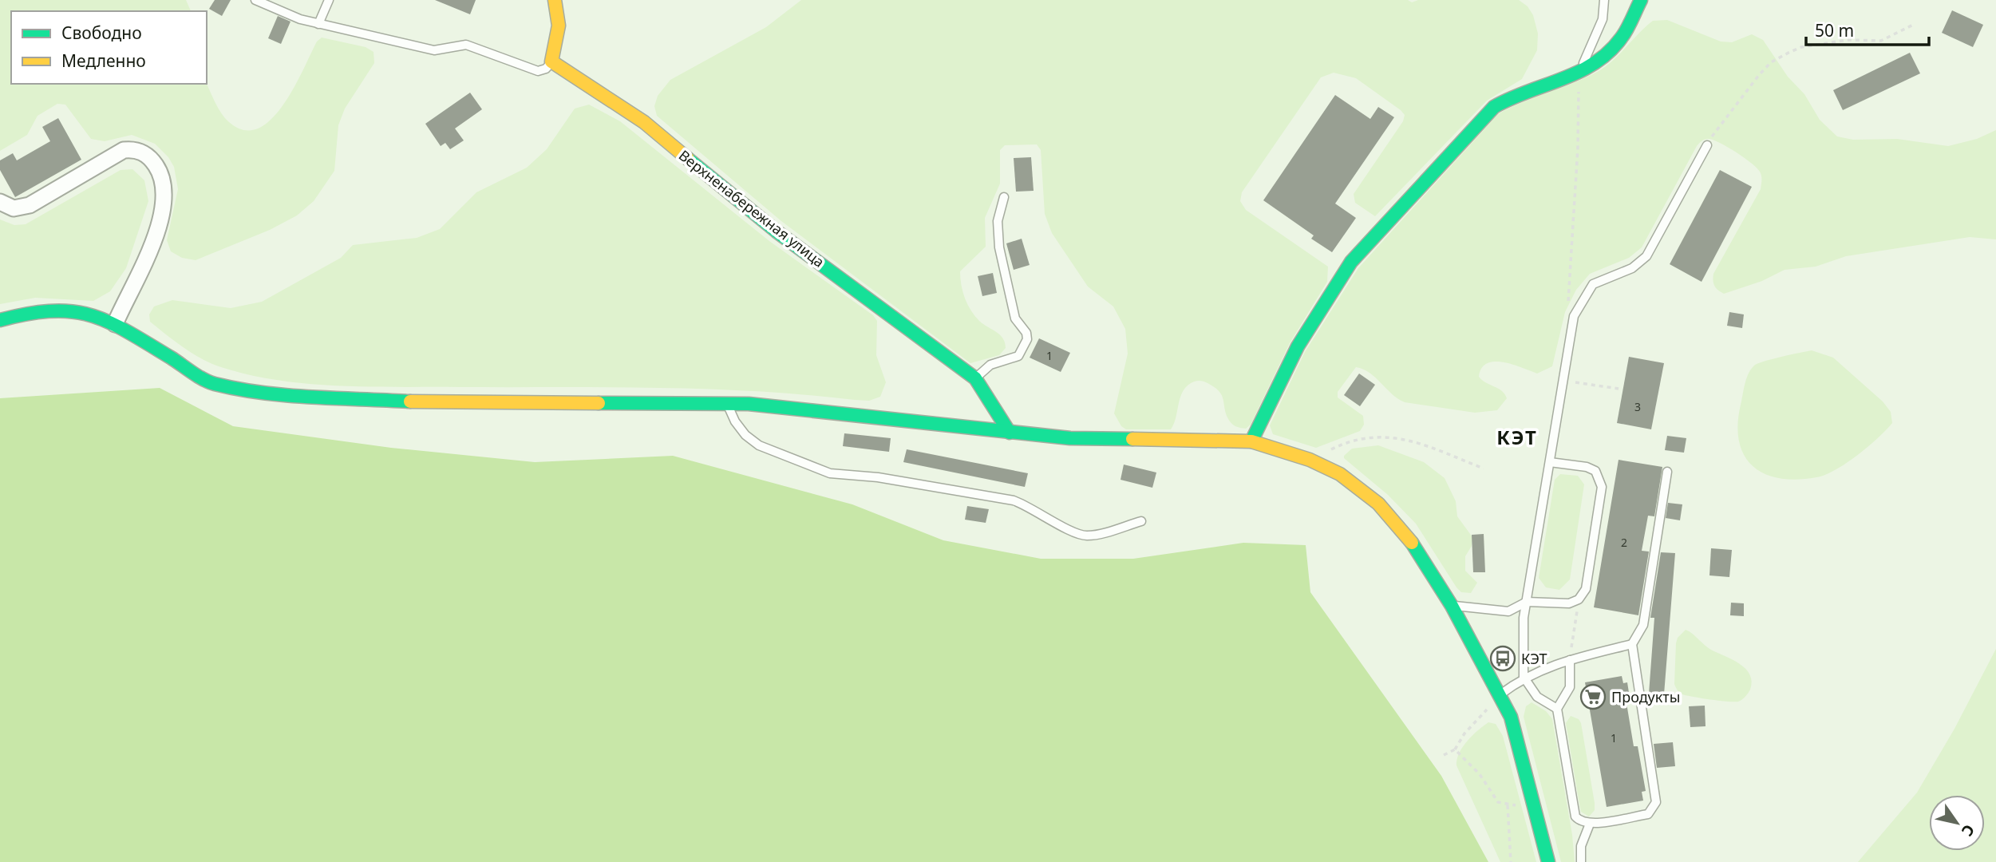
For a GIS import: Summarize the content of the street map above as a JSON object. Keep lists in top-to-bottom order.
{
  "streets": {
    "main road": ["Верхненабережная улица"]
  },
  "districts": ["КЭТ"],
  "places": {
    "bus stop": ["КЭТ"],
    "supermarket": ["Продукты"]
  },
  "house_numbers": [
    "1",
    "3",
    "2",
    "1"
  ],
  "legend": ["Свободно", "Медленно"],
  "scale_bar": "50 m",
  "north": "bottom right"
}
